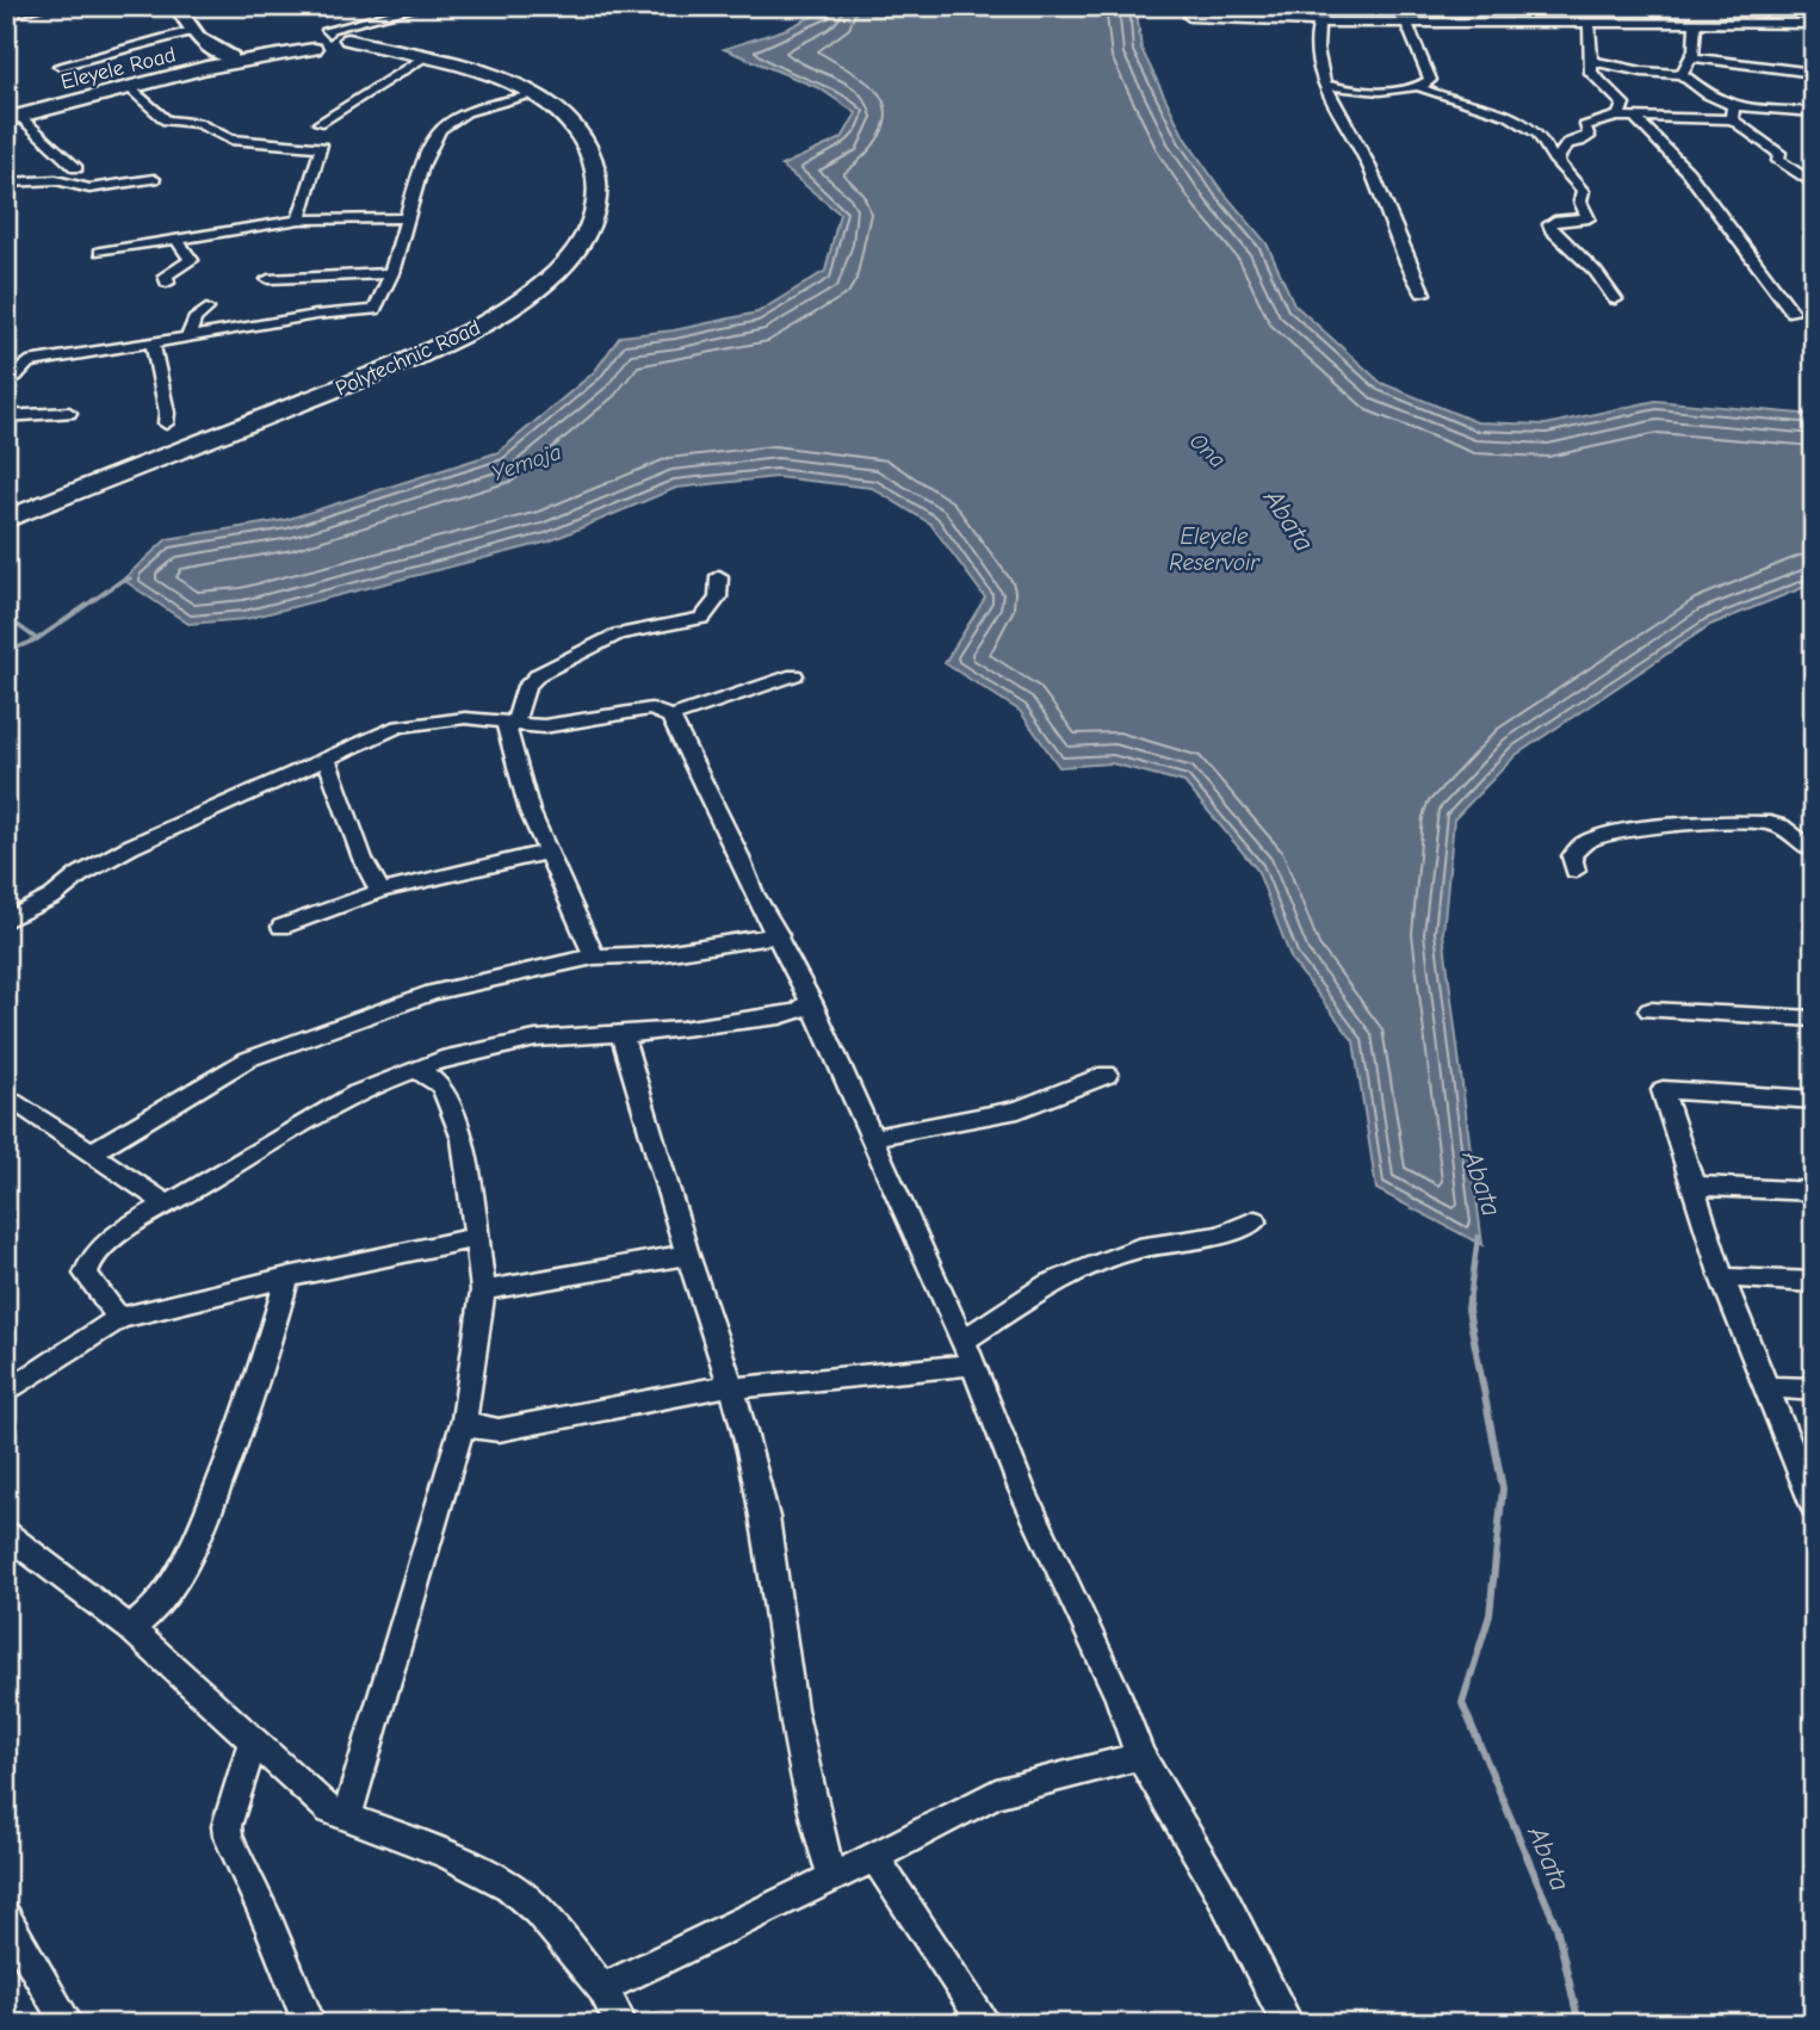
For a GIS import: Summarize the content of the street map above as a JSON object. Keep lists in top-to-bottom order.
{
  "streets": {
    "main road": ["Eleyele Road", "Polytechnic Road"]
  },
  "water": [
    "Ona",
    "Yemoja",
    "Abata",
    "Eleyele Reservoir"
  ]
}
